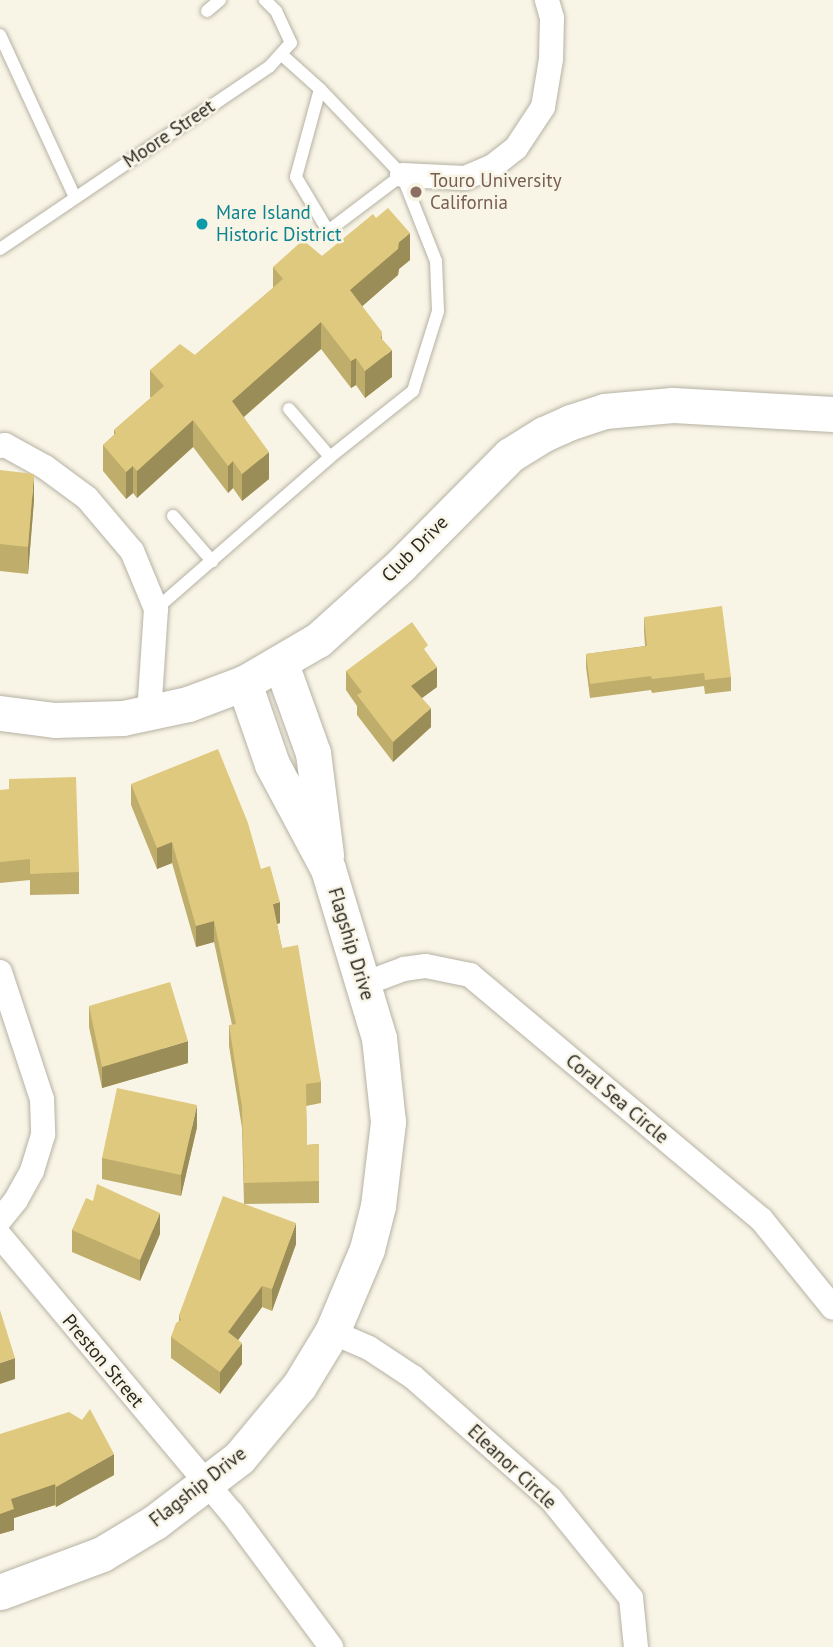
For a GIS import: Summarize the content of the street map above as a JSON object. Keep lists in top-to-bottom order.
{
  "streets": {
    "street": [
      "Club Drive",
      "Flagship Drive",
      "Coral Sea Circle",
      "Preston Street",
      "Eleanor Circle"
    ],
    "lane": ["Moore Street"]
  },
  "crossings": [
    ["Club Drive", "Flagship Drive"],
    ["Flagship Drive", "Coral Sea Circle"],
    ["Flagship Drive", "Preston Street"],
    ["Flagship Drive", "Eleanor Circle"]
  ],
  "places": ["Touro University California", "Mare Island Historic District"]
}
